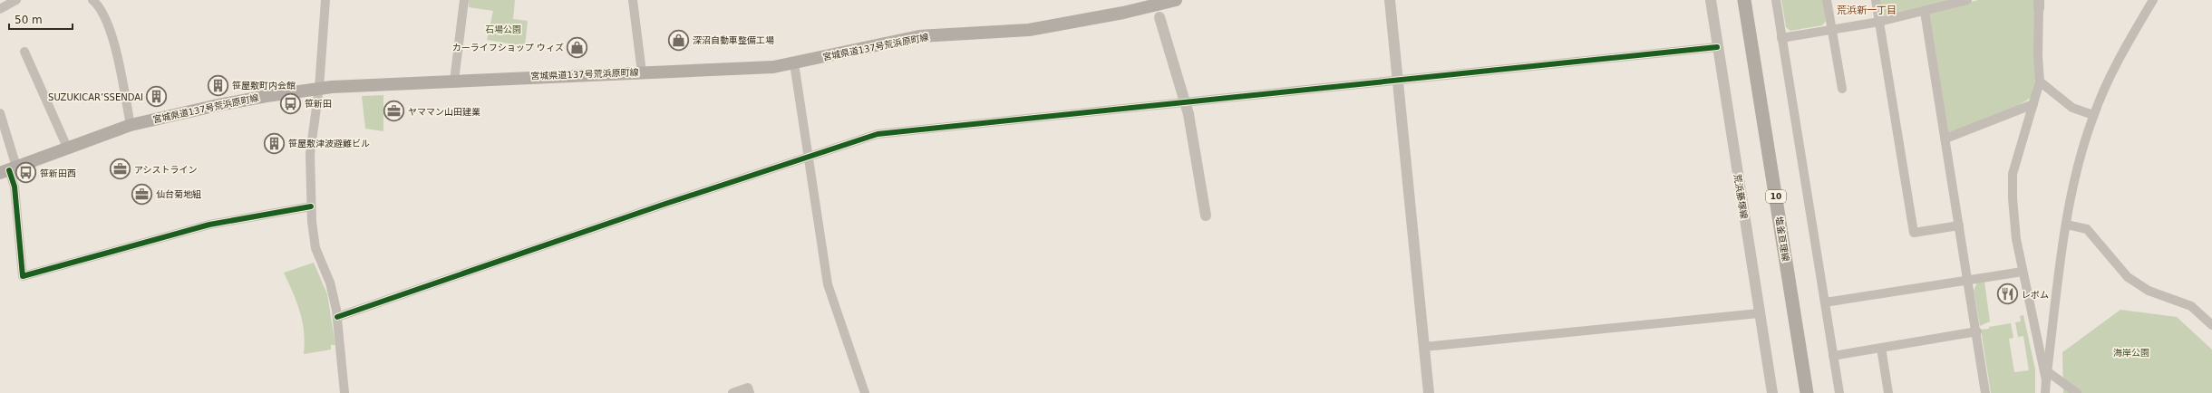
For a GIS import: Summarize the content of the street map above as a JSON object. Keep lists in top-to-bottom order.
{
  "streets": {
    "main road": ["宮城県道137号荒浜原町線", "10", "塩釜亘理線"],
    "street": ["荒浜藤塚線"]
  },
  "districts": ["荒浜新一丁目"],
  "parks": ["石場公園", "海岸公園"],
  "places": {
    "shop": ["深沼自動車整備工場", "カーライフショップ ウィズ"],
    "building": ["笹屋敷町内会館", "SUZUKICAR’SSENDAI", "笹屋敷津波避難ビル"],
    "bus stop": ["笹新田", "笹新田西"],
    "office": ["ヤママン山田建業", "アシストライン", "仙台菊地組"],
    "restaurant": ["レポム"]
  },
  "scale_bar": "50 m"
}
